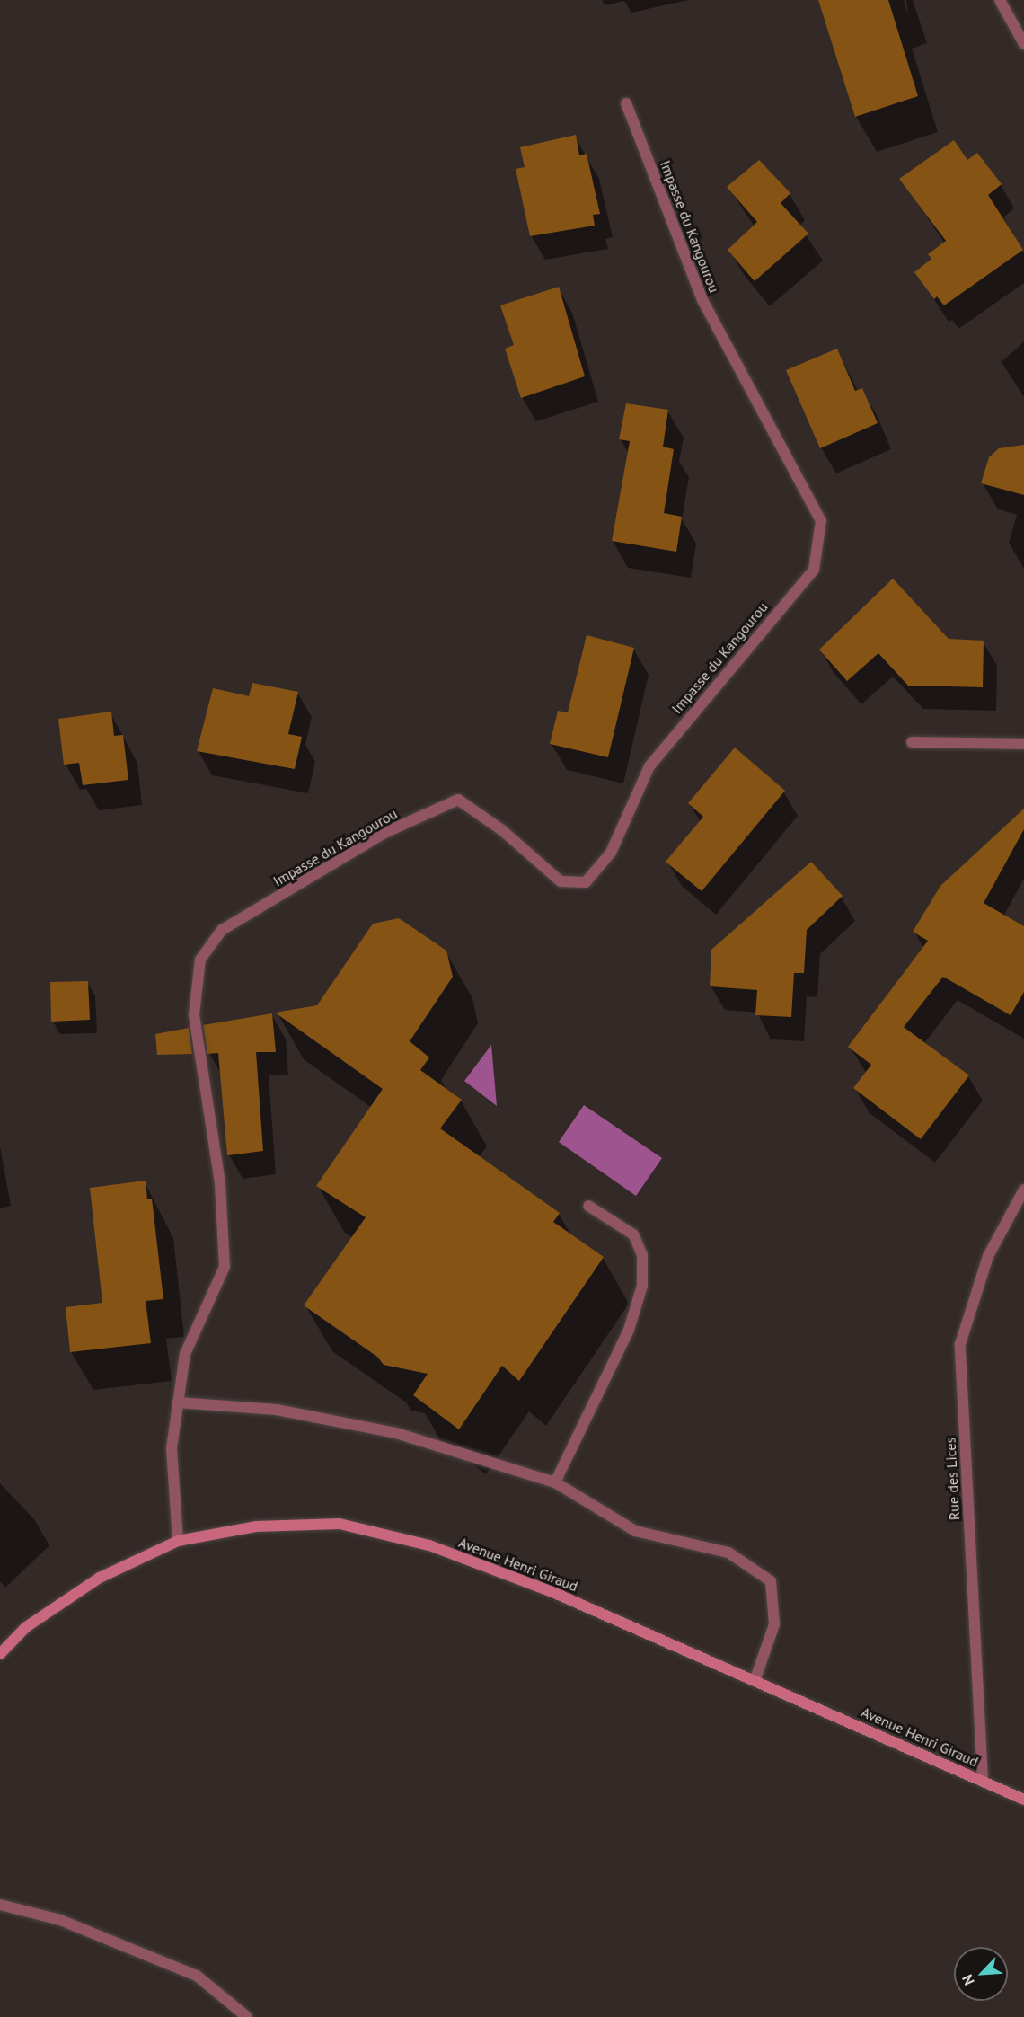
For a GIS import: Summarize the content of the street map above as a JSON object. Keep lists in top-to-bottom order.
{
  "streets": {
    "street": ["Impasse du Kangourou", "Rue des Lices", "Avenue Henri Giraud"]
  },
  "crossings": [
    ["Impasse du Kangourou", "Avenue Henri Giraud"],
    ["Rue des Lices", "Avenue Henri Giraud"]
  ],
  "north": "bottom left"
}
